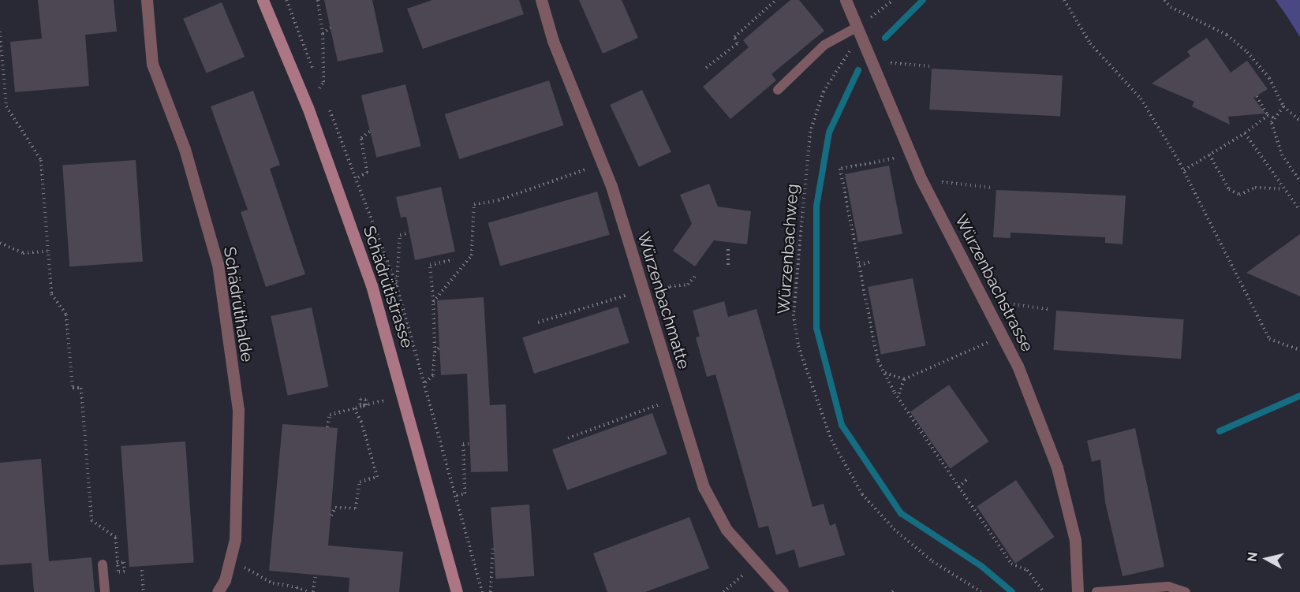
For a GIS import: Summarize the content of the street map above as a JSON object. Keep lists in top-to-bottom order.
{
  "streets": {
    "main road": ["Schädrütistrasse"],
    "street": ["Würzenbachstrasse", "Würzenbachmatte", "Schädrütihalde"],
    "path": ["Würzenbachweg"]
  },
  "north": "left"
}
